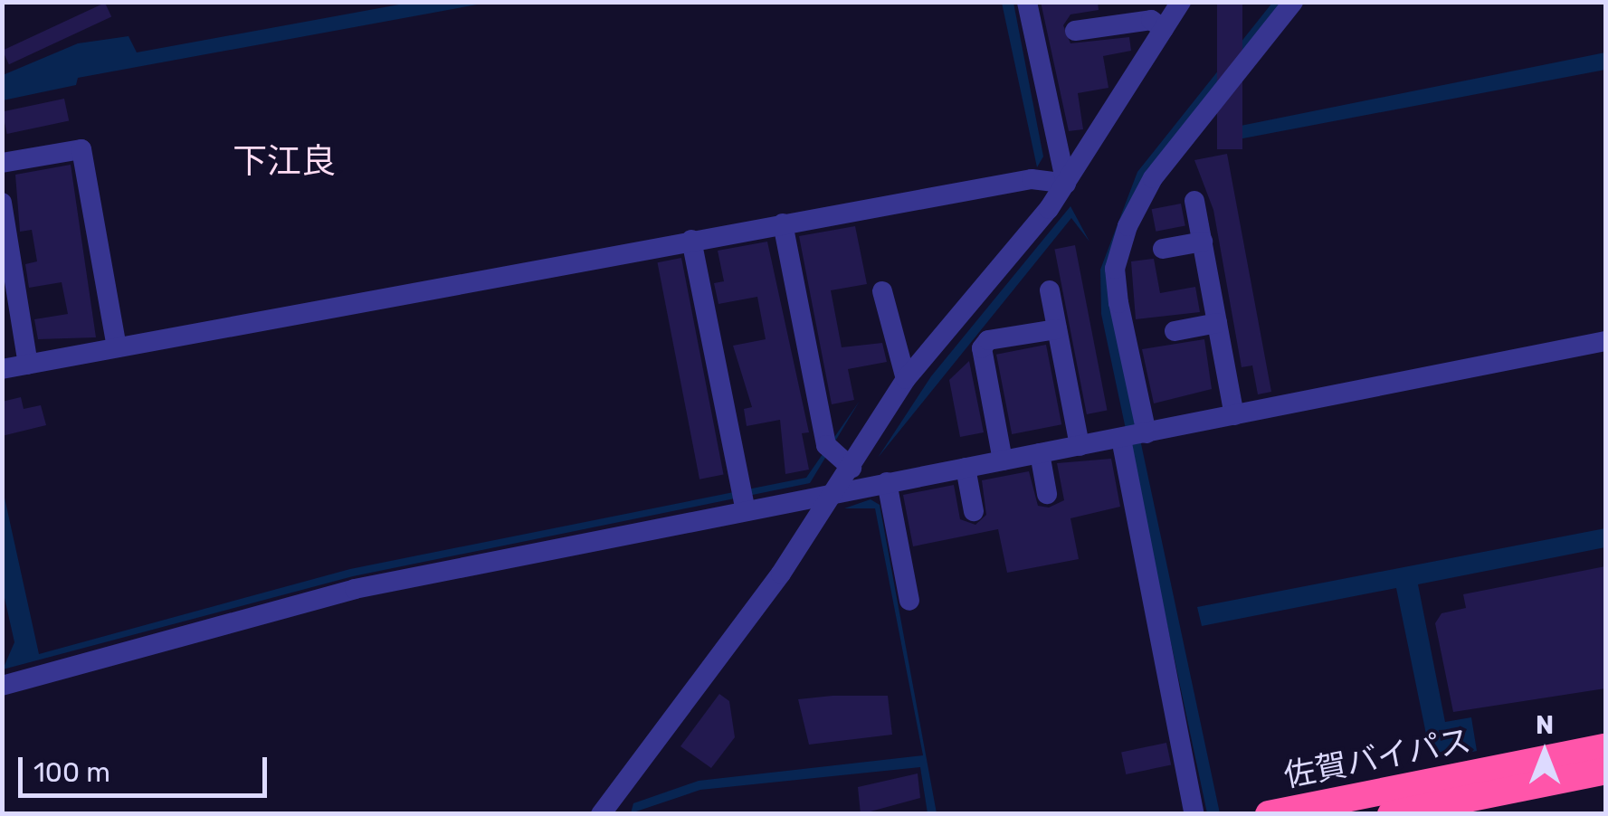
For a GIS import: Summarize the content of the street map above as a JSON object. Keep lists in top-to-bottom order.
{
  "streets": {
    "highway": ["佐賀バイパス"]
  },
  "districts": ["下江良"],
  "scale_bar": "100 m",
  "north": "top"
}
